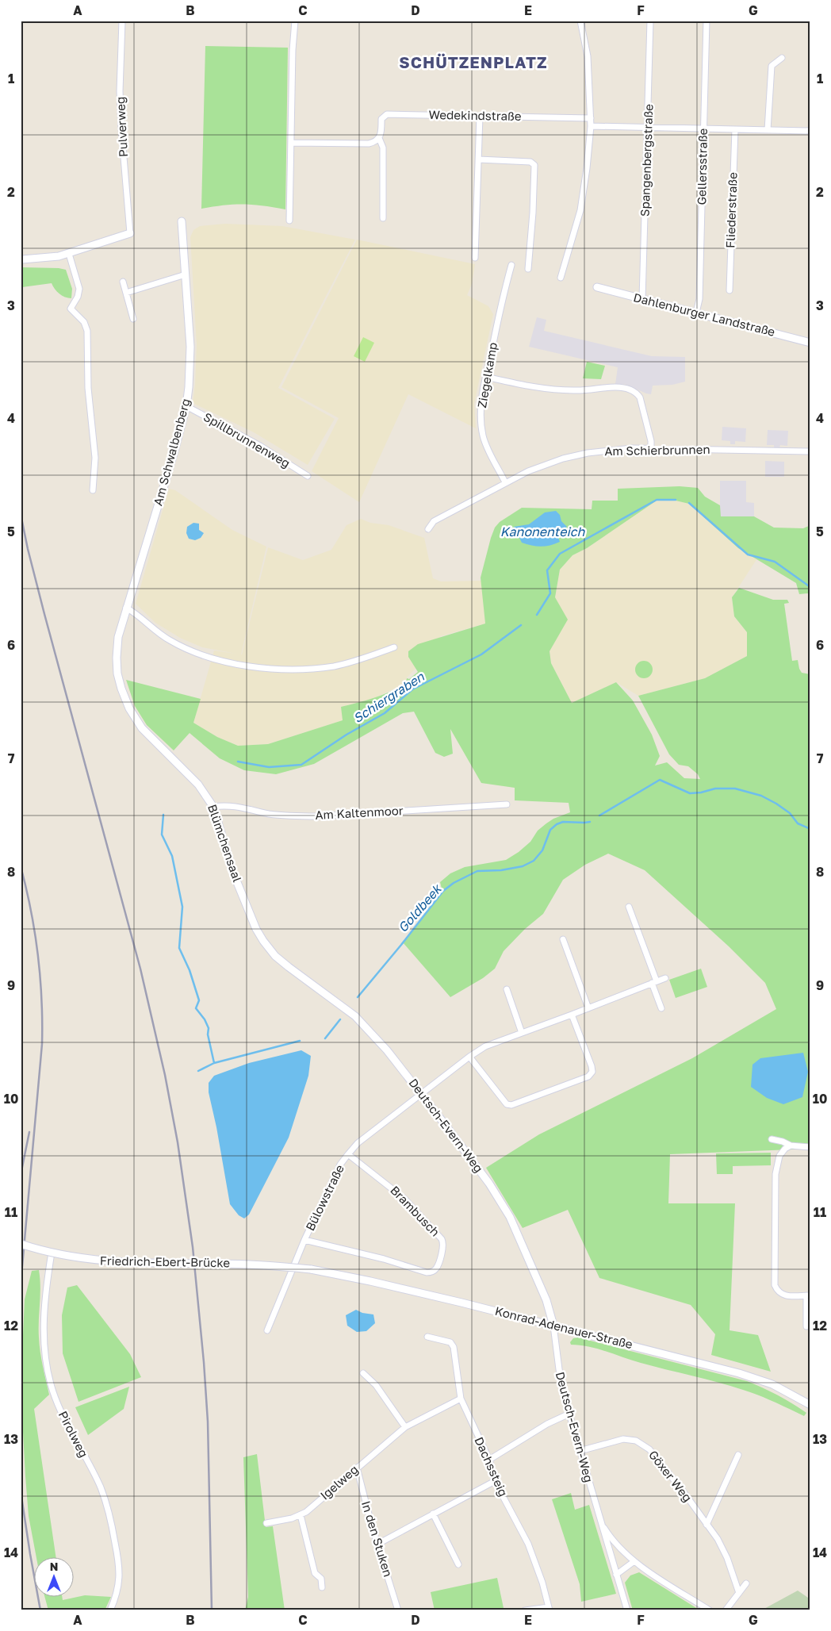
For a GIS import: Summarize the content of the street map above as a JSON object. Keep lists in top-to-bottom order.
{
  "streets": {
    "street": [
      "Wedekindstraße",
      "Pulverweg",
      "Spangenbergstraße",
      "Gellersstraße",
      "Fliederstraße",
      "Dahlenburger Landstraße",
      "Ziegelkamp",
      "Spillbrunnenweg",
      "Am Schierbrunnen",
      "Am Schwalbenberg",
      "Am Kaltenmoor",
      "Blümchensaal",
      "Deutsch-Evern-Weg",
      "Bülowstraße",
      "Brambusch",
      "Friedrich-Ebert-Brücke",
      "Konrad-Adenauer-Straße",
      "Pirolweg",
      "Dachssteig",
      "Göxer Weg",
      "Igelweg",
      "In den Stuken"
    ]
  },
  "crossings": [
    ["Spangenbergstraße", "Dahlenburger Landstraße"],
    ["Gellersstraße", "Dahlenburger Landstraße"],
    ["Ziegelkamp", "Am Schierbrunnen"],
    ["Spillbrunnenweg", "Am Schwalbenberg"],
    ["Am Schwalbenberg", "Blümchensaal"],
    ["Am Kaltenmoor", "Blümchensaal"],
    ["Blümchensaal", "Deutsch-Evern-Weg"],
    ["Deutsch-Evern-Weg", "Bülowstraße"],
    ["Deutsch-Evern-Weg", "Konrad-Adenauer-Straße"],
    ["Deutsch-Evern-Weg", "Göxer Weg"],
    ["Bülowstraße", "Brambusch"],
    ["Friedrich-Ebert-Brücke", "Konrad-Adenauer-Straße"],
    ["Friedrich-Ebert-Brücke", "Pirolweg"],
    ["Dachssteig", "Igelweg"],
    ["Igelweg", "In den Stuken"]
  ],
  "districts": ["SCHÜTZENPLATZ"],
  "water": ["Kanonenteich", "Schiergraben", "Goldbeek"],
  "north": "top",
  "grid": {
    "columns": [
      "A",
      "B",
      "C",
      "D",
      "E",
      "F",
      "G"
    ],
    "rows": [
      "1",
      "2",
      "3",
      "4",
      "5",
      "6",
      "7",
      "8",
      "9",
      "10",
      "11",
      "12",
      "13",
      "14"
    ]
  }
}
